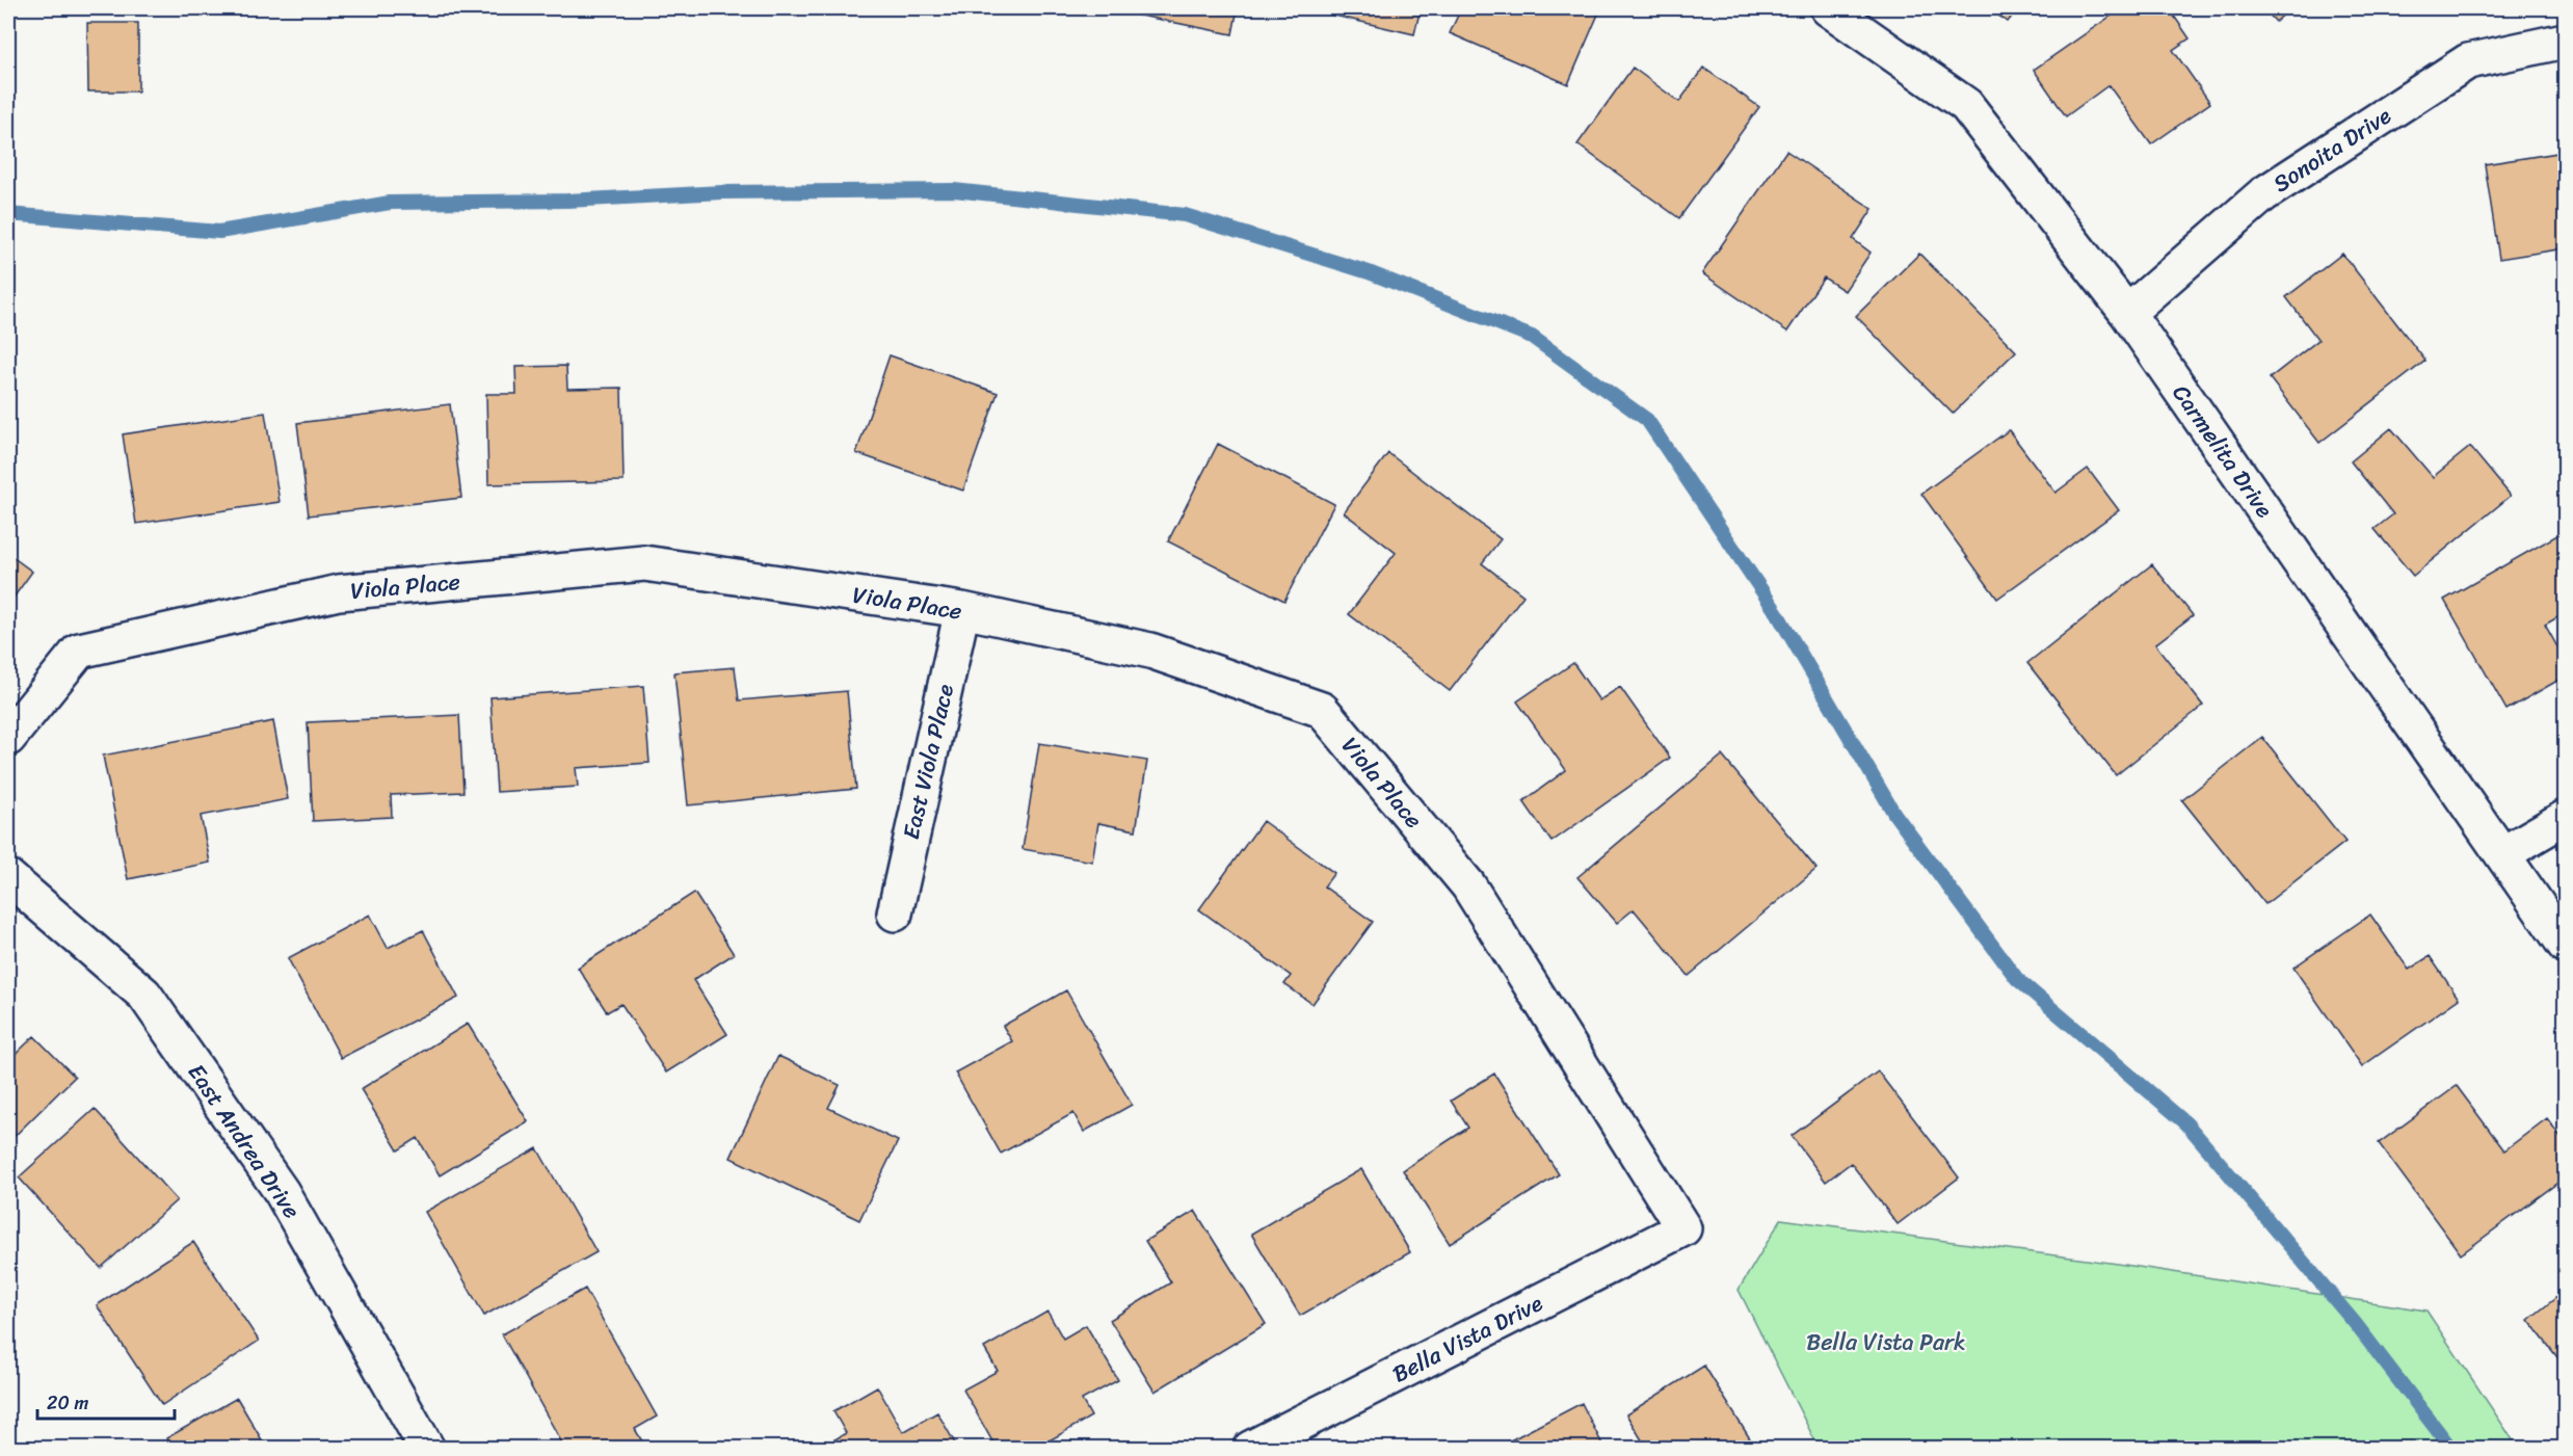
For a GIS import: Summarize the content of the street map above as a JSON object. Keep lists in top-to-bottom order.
{
  "streets": {
    "street": [
      "Sonoita Drive",
      "Carmelita Drive",
      "Viola Place",
      "East Viola Place",
      "East Andrea Drive",
      "Bella Vista Drive"
    ]
  },
  "crossings": [
    ["Sonoita Drive", "Carmelita Drive"],
    ["Viola Place", "East Viola Place"],
    ["Viola Place", "Bella Vista Drive"]
  ],
  "parks": ["Bella Vista Park"],
  "scale_bar": "20 m"
}
